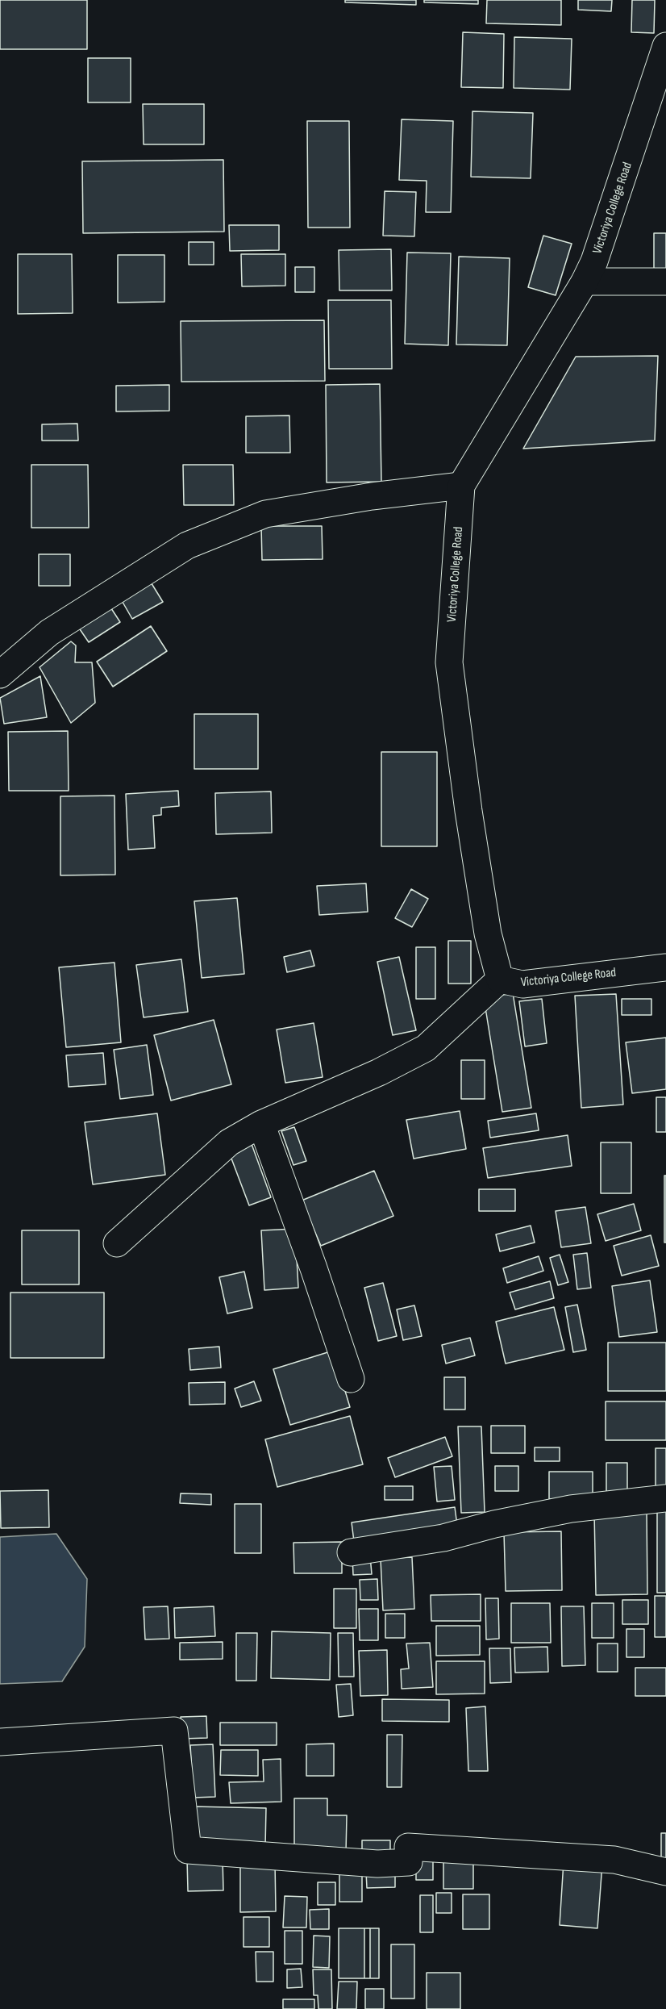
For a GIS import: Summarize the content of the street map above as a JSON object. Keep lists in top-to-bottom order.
{
  "streets": {
    "street": ["Victoriya College Road"]
  }
}
